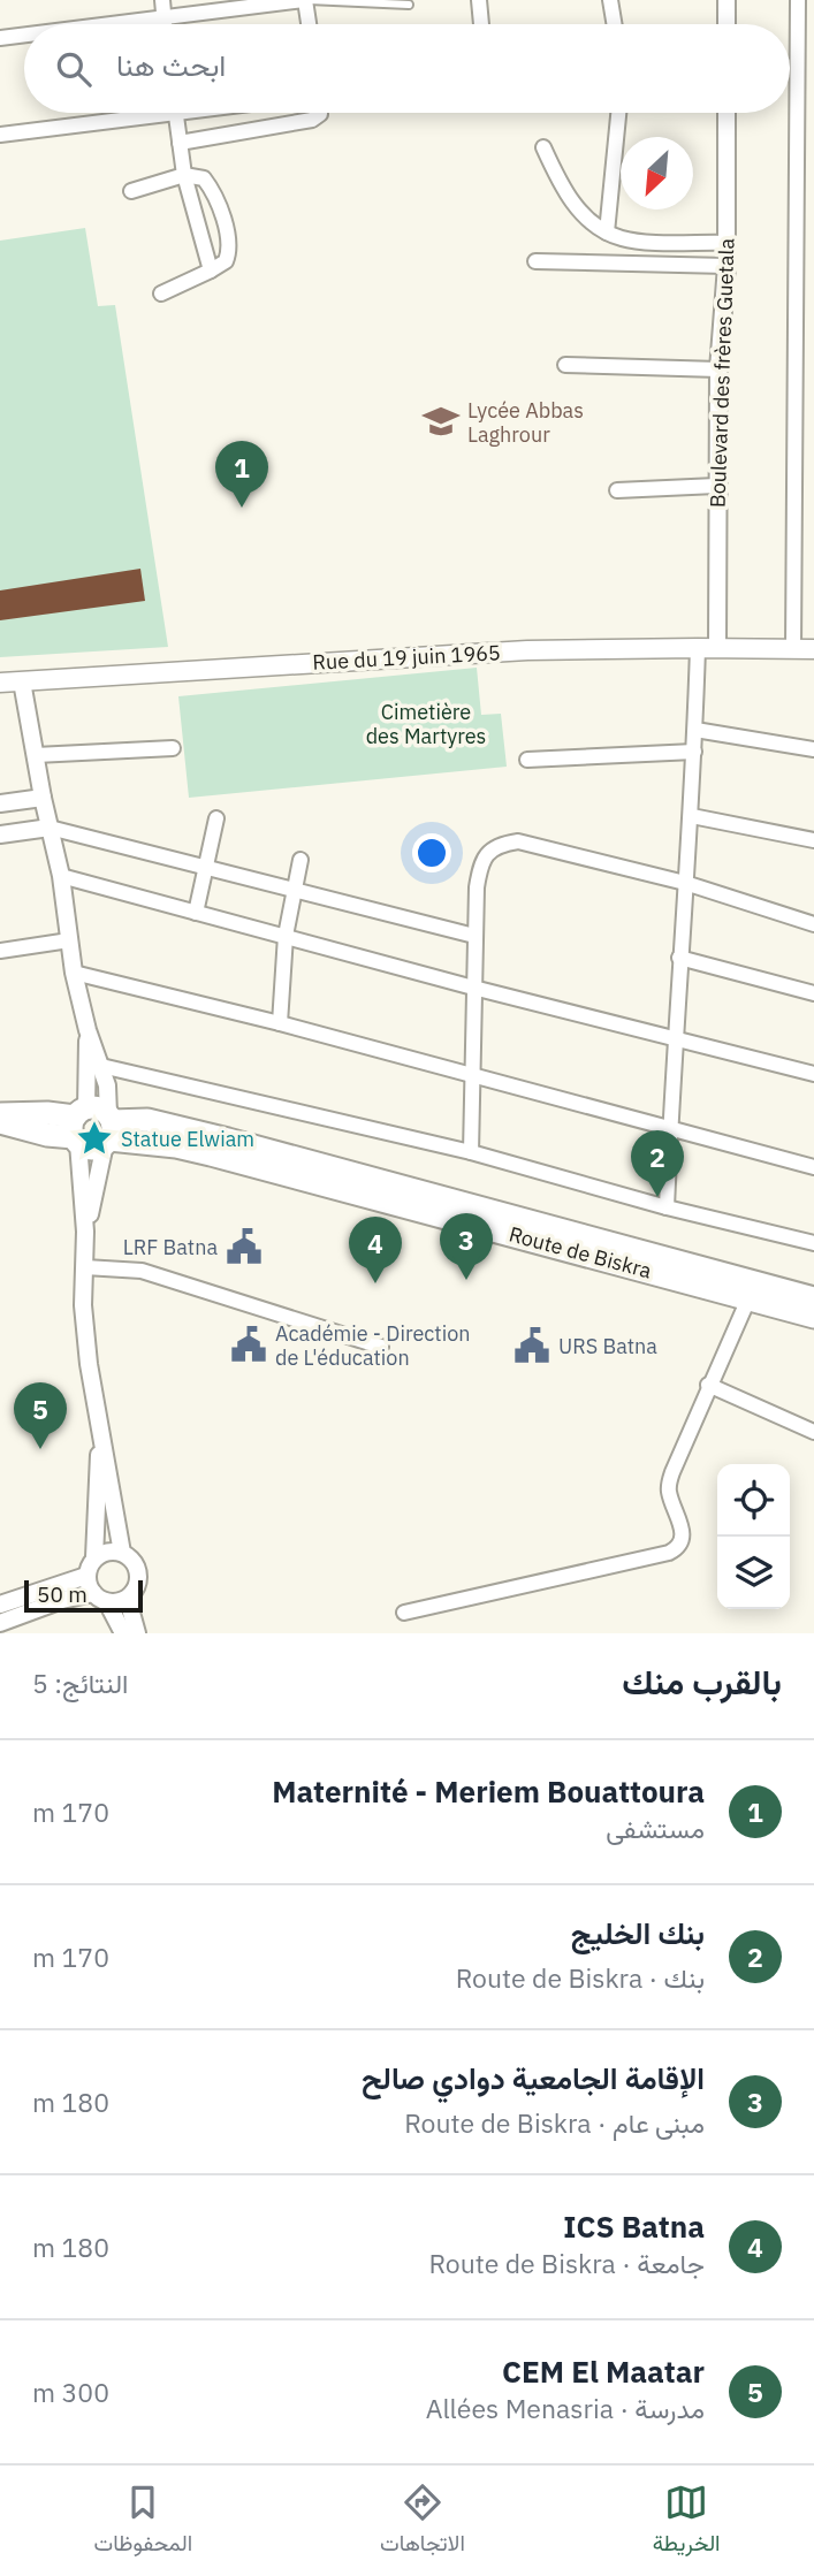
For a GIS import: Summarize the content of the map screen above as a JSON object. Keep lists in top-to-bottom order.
{
  "streets": {
    "main road": ["Rue du 19 juin 1965", "Route de Biskra"],
    "street": ["Boulevard des frères Guetala"]
  },
  "crossings": [
    ["Boulevard des frères Guetala", "Rue du 19 juin 1965"]
  ],
  "parks": ["Cimetière des Martyres"],
  "places": {
    "school or university": ["Lycée Abbas Laghrour"],
    "place": ["Statue Elwiam"],
    "public building": ["LRF Batna", "Académie - Direction de L'éducation", "URS Batna"]
  },
  "scale_bar": "50 m",
  "north": "bottom left",
  "page": {
    "search": "ابحث هنا",
    "pins": [
      "1",
      "2",
      "3",
      "4",
      "5"
    ],
    "scale": "50 m",
    "heading": ["بالقرب منك", "النتائج: 5"],
    "list": [
      {
        "mark": "1",
        "name": "Maternité - Meriem Bouattoura",
        "note": "مستشفى",
        "value": "170 m"
      },
      {
        "mark": "2",
        "name": "بنك الخليج",
        "note": "بنك · Route de Biskra",
        "value": "170 m"
      },
      {
        "mark": "3",
        "name": "الإقامة الجامعية دوادي صالح",
        "note": "مبنى عام · Route de Biskra",
        "value": "180 m"
      },
      {
        "mark": "4",
        "name": "ICS Batna",
        "note": "جامعة · Route de Biskra",
        "value": "180 m"
      },
      {
        "mark": "5",
        "name": "CEM El Maatar",
        "note": "مدرسة · Allées Menasria",
        "value": "300 m"
      }
    ],
    "nav": ["الخريطة", "الاتجاهات", "المحفوظات"]
  }
}
